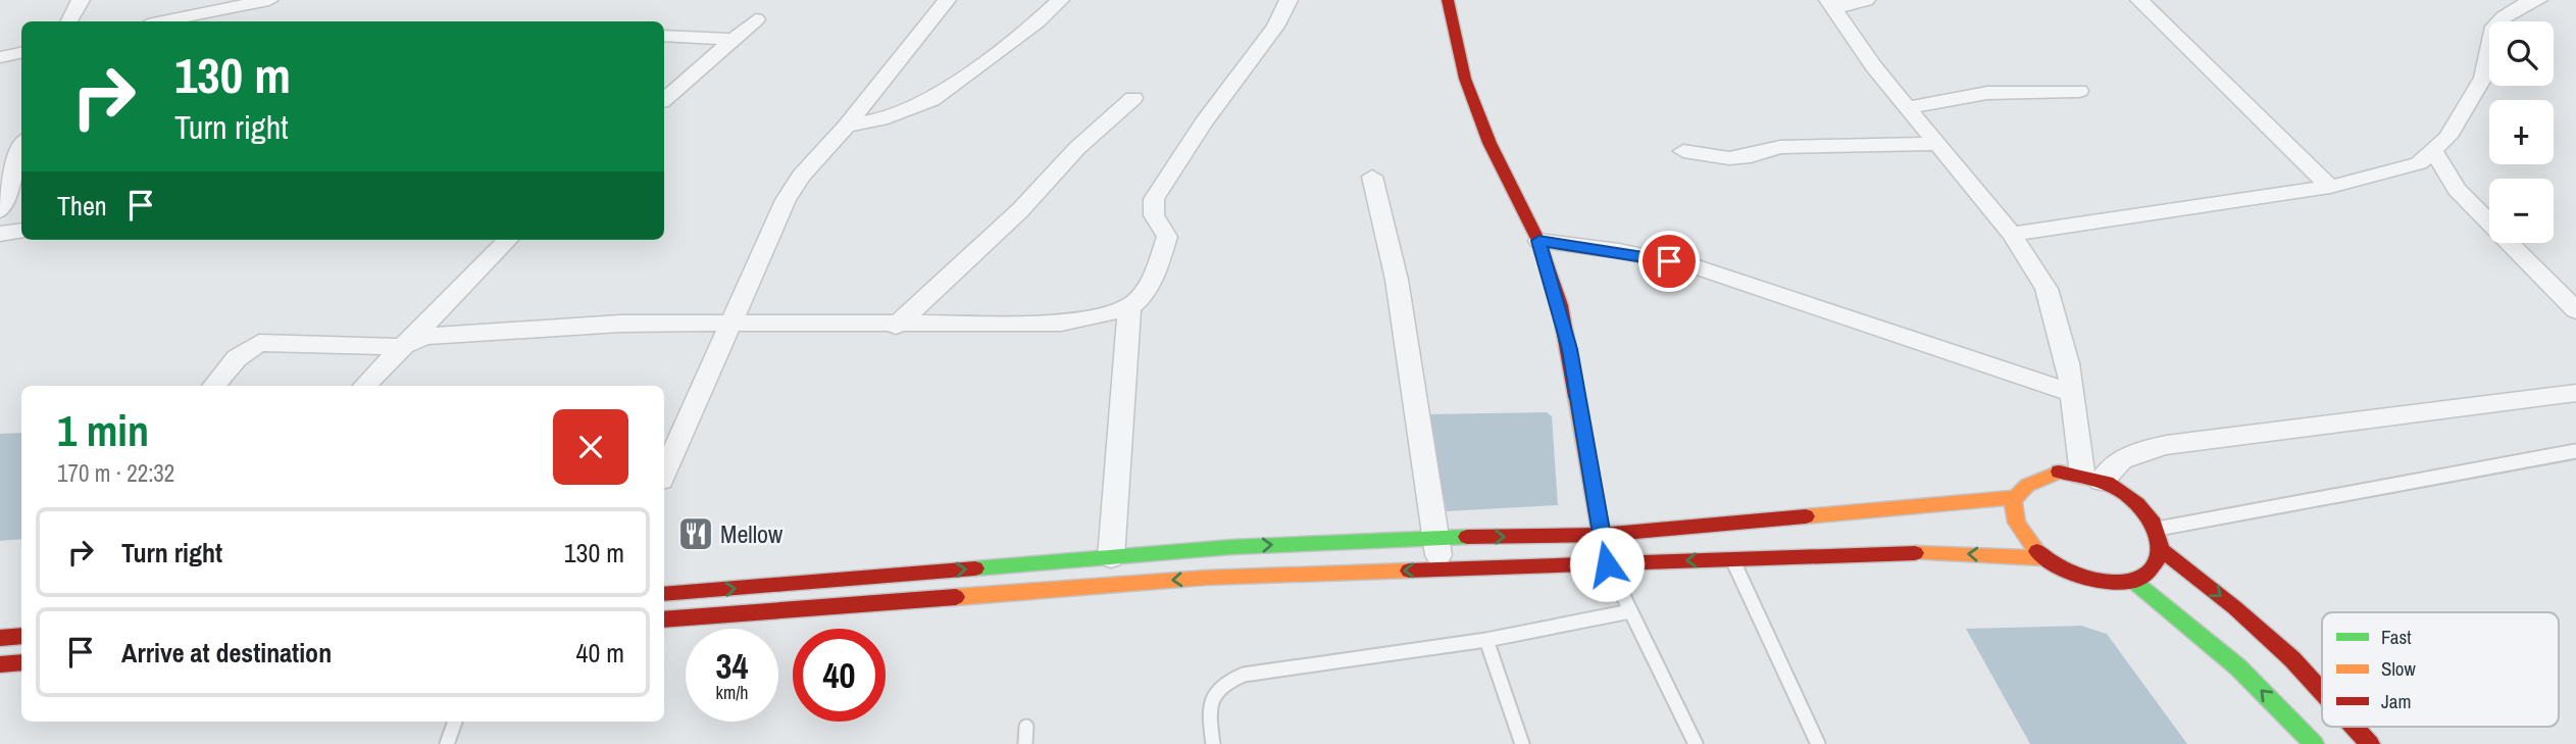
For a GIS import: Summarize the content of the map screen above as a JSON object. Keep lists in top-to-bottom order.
{
  "places": {
    "restaurant": ["Mellow"]
  },
  "legend": ["Fast", "Slow", "Jam"],
  "page": {
    "map_buttons": ["+", "−"],
    "turn": ["130 m", "Turn right"],
    "then": "Then",
    "heading": ["1 min", "170 m · 22:32"],
    "list": [
      {
        "name": "Turn right",
        "value": "130 m"
      },
      {
        "name": "Arrive at destination",
        "value": "40 m"
      }
    ],
    "speed": "34 km/h",
    "limit": "40"
  }
}
